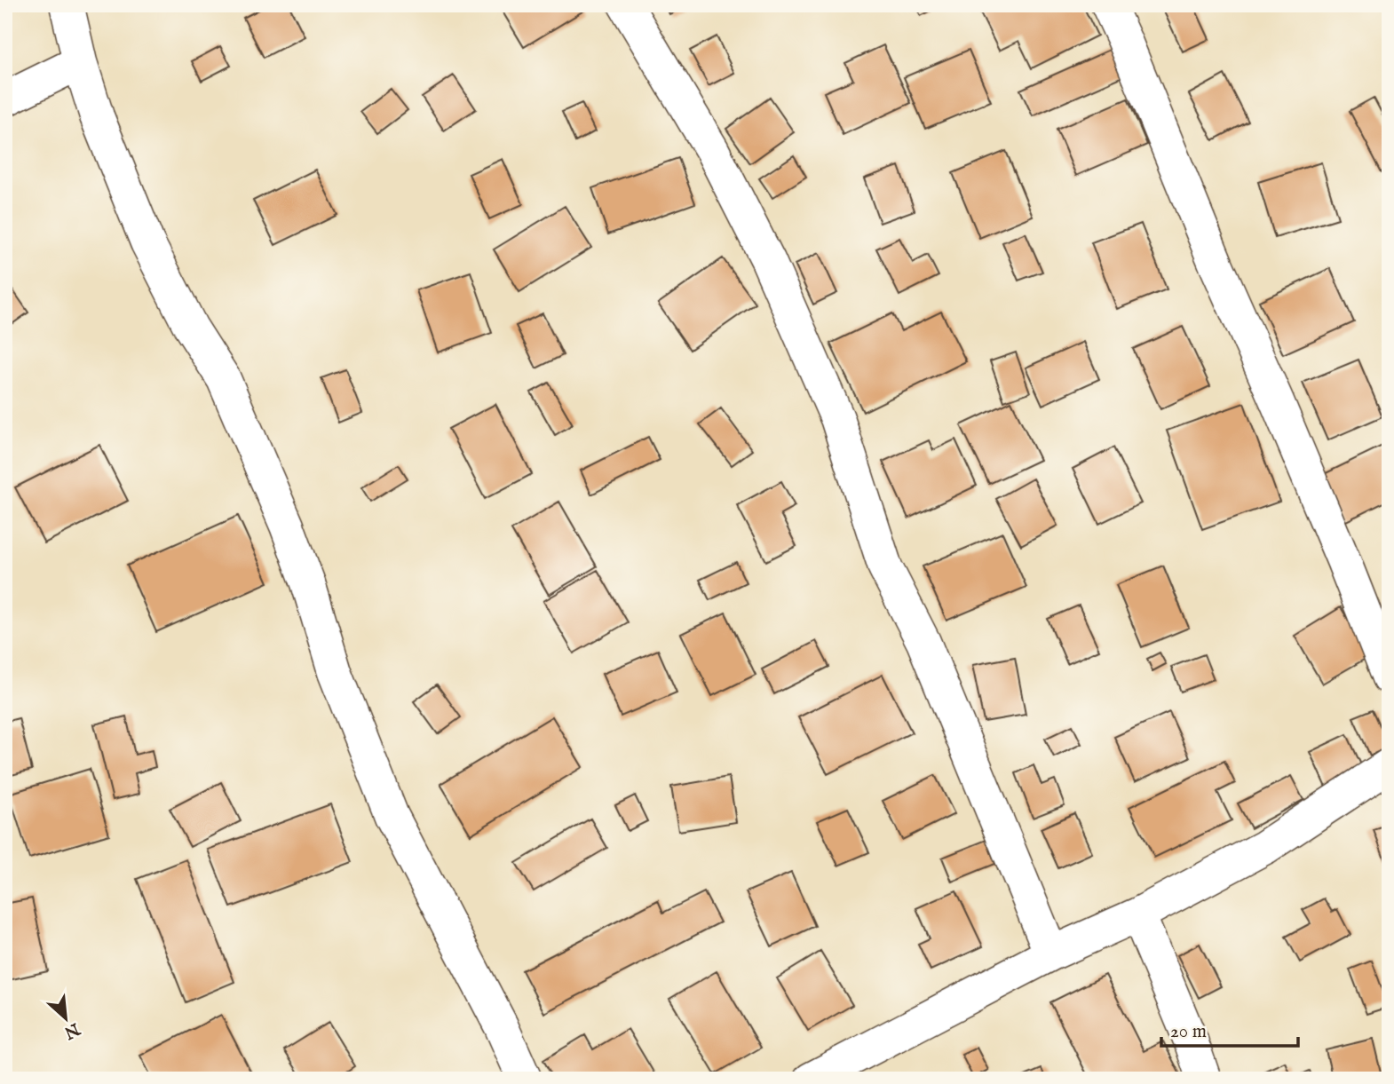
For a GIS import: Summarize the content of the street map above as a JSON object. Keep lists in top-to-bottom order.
{
  "scale_bar": "20 m",
  "north": "bottom right"
}
